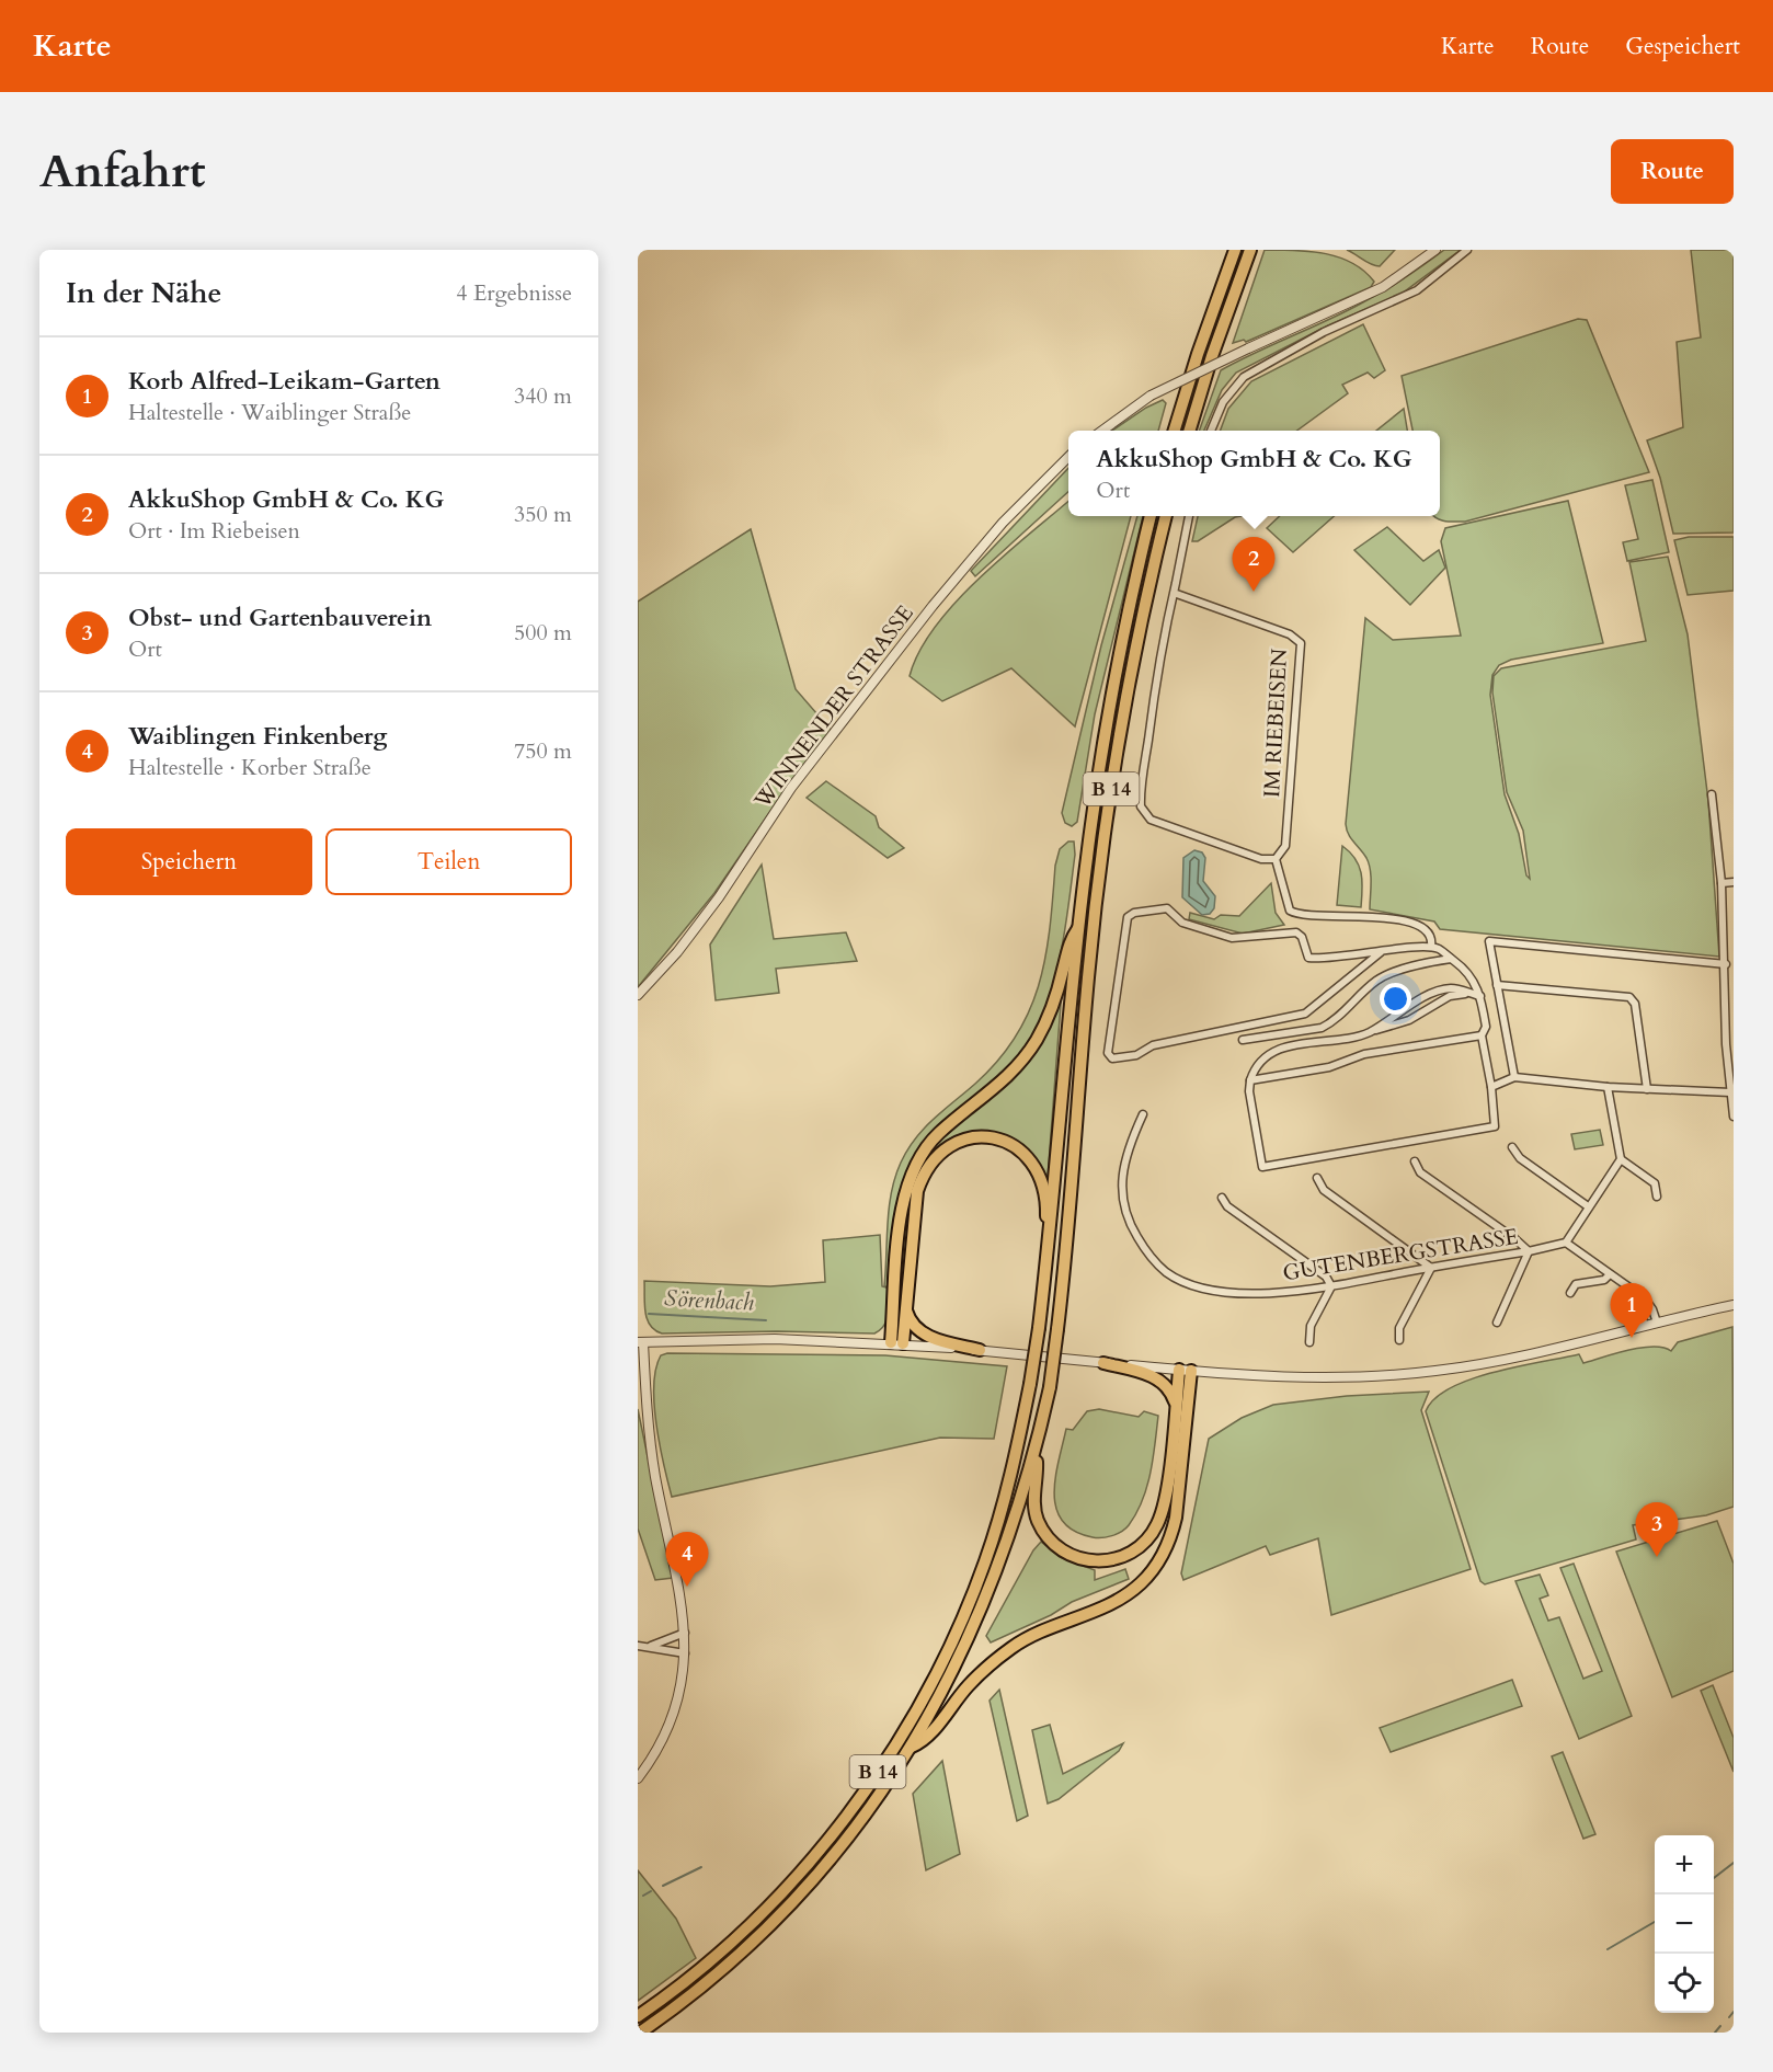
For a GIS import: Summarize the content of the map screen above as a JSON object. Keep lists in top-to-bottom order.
{
  "streets": {
    "highway": ["B 14"],
    "street": ["WINNENDER STRASSE", "IM RIEBEISEN", "GUTENBERGSTRASSE"]
  },
  "water": ["Sörenbach"],
  "page": {
    "header": "Karte",
    "nav": ["Karte", "Route", "Gespeichert"],
    "buttons": [
      "Route",
      ["Speichern", "Teilen"]
    ],
    "title": "Anfahrt",
    "heading": ["In der Nähe", "4 Ergebnisse"],
    "list": [
      {
        "mark": "1",
        "name": "Korb Alfred-Leikam-Garten",
        "note": "Haltestelle · Waiblinger Straße",
        "value": "340 m"
      },
      {
        "mark": "2",
        "name": "AkkuShop GmbH & Co. KG",
        "note": "Ort · Im Riebeisen",
        "value": "350 m"
      },
      {
        "mark": "3",
        "name": "Obst- und Gartenbauverein",
        "note": "Ort",
        "value": "500 m"
      },
      {
        "mark": "4",
        "name": "Waiblingen Finkenberg",
        "note": "Haltestelle · Korber Straße",
        "value": "750 m"
      }
    ],
    "popup": ["AkkuShop GmbH & Co. KG", "Ort"],
    "pins": [
      "2",
      "1",
      "3",
      "4"
    ],
    "map_buttons": ["+", "−"]
  }
}
